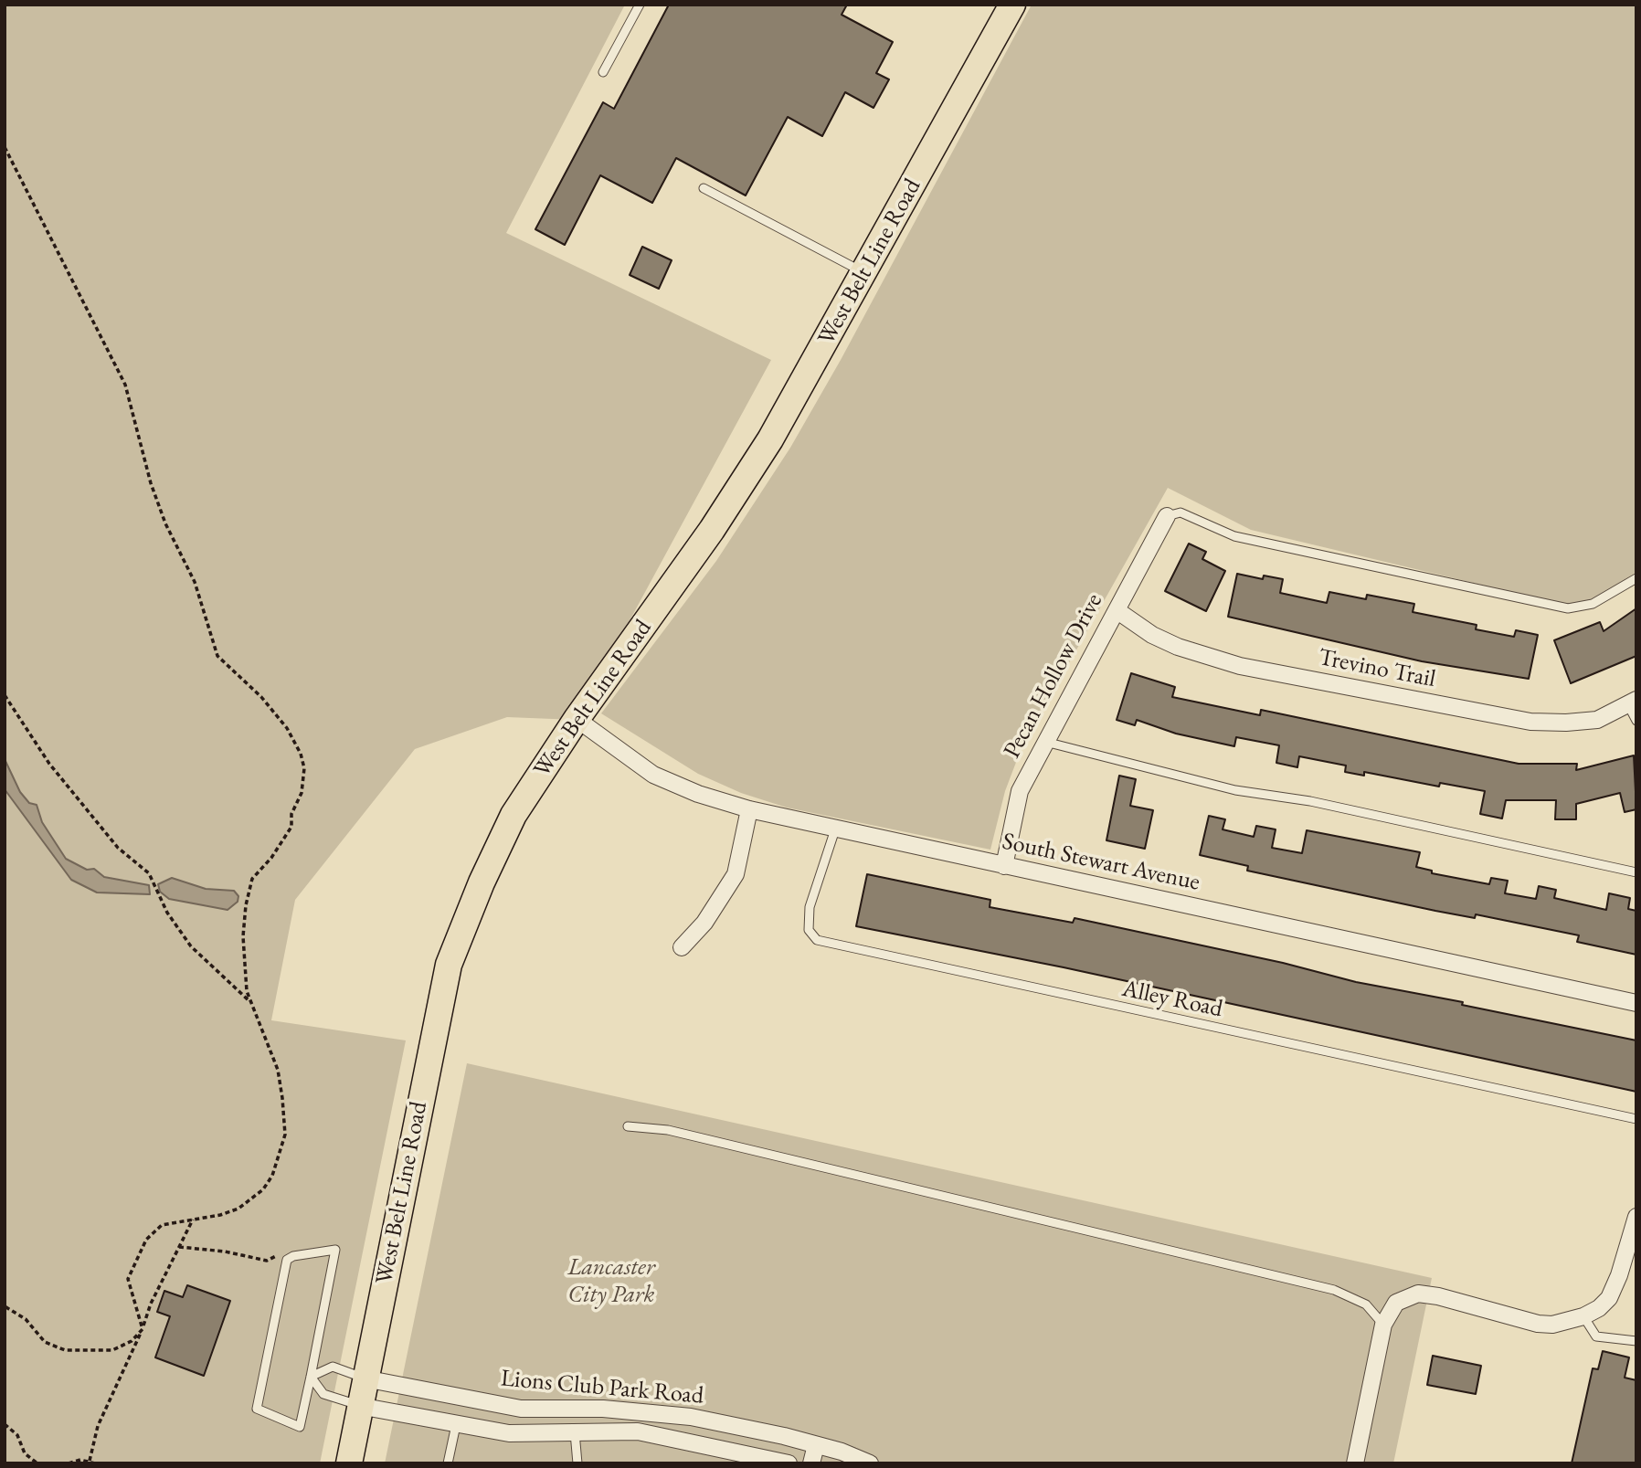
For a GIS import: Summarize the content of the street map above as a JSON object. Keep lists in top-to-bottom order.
{
  "streets": {
    "main road": ["West Belt Line Road"],
    "street": [
      "Trevino Trail",
      "Pecan Hollow Drive",
      "South Stewart Avenue",
      "Lions Club Park Road"
    ],
    "lane": ["Alley Road"]
  },
  "crossings": [
    ["West Belt Line Road", "South Stewart Avenue"],
    ["West Belt Line Road", "Lions Club Park Road"],
    ["Trevino Trail", "Pecan Hollow Drive"],
    ["Pecan Hollow Drive", "South Stewart Avenue"],
    ["South Stewart Avenue", "Alley Road"]
  ],
  "parks": ["Lancaster City Park"]
}
